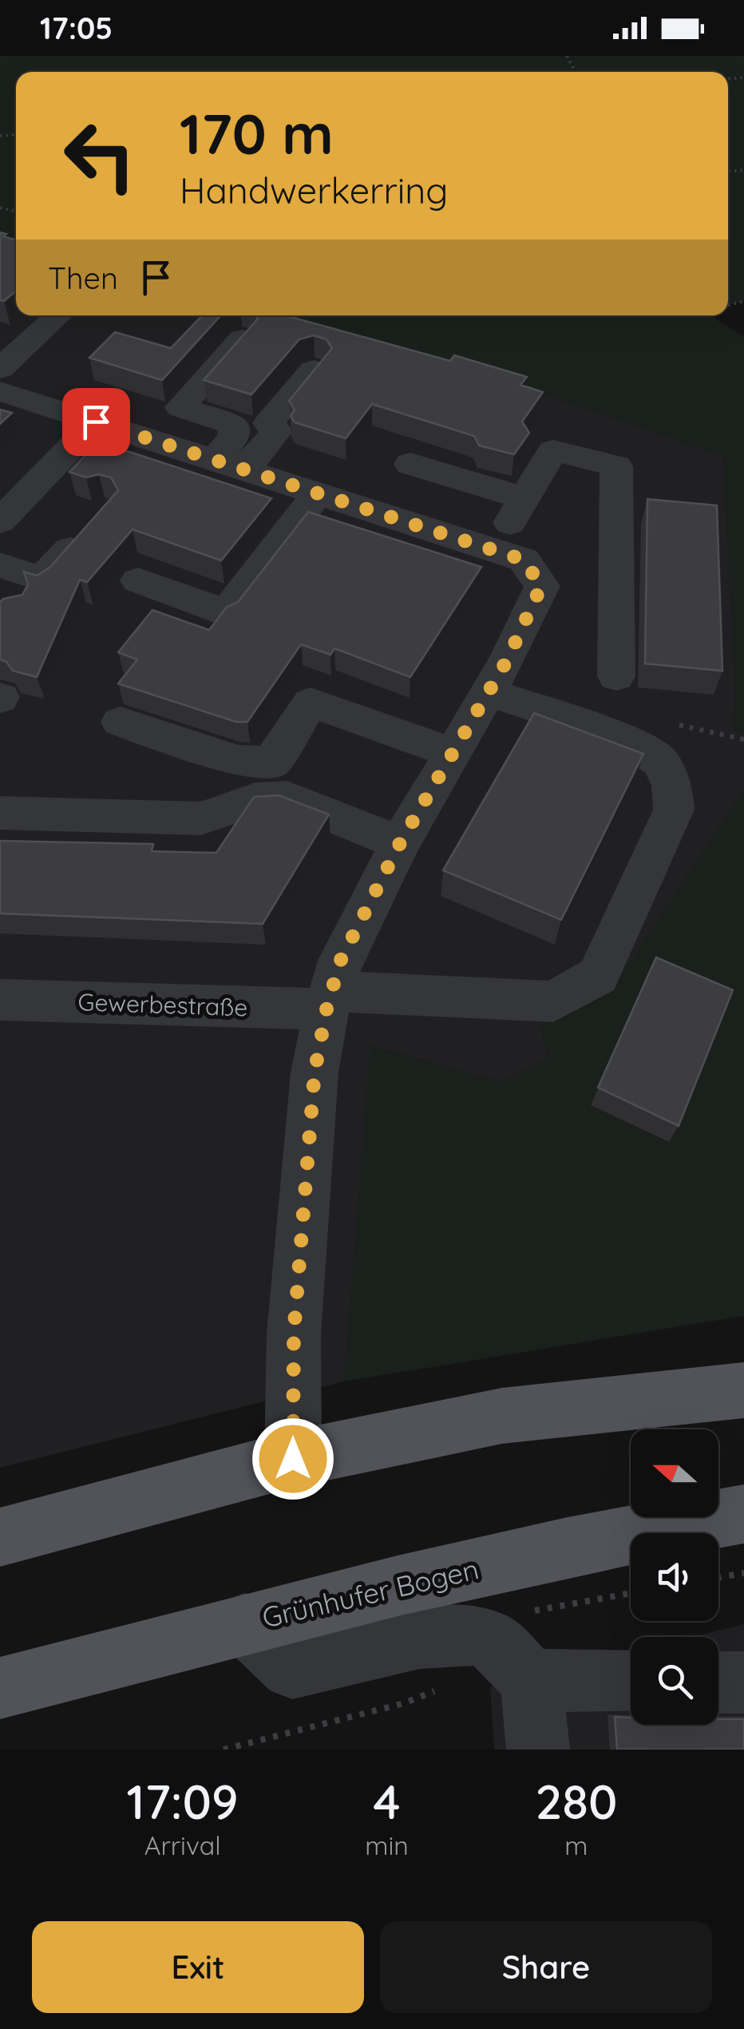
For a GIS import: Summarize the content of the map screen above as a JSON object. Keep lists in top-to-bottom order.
{
  "streets": {
    "main road": ["Grünhufer Bogen"],
    "street": ["Gewerbestraße"]
  },
  "north": "left",
  "page": {
    "status": "17:05",
    "turn": ["170 m", "Handwerkerring"],
    "then": "Then",
    "eta": [
      "17:09",
      "Arrival",
      "4",
      "min",
      "280",
      "m"
    ],
    "buttons": ["Exit", "Share"]
  }
}
